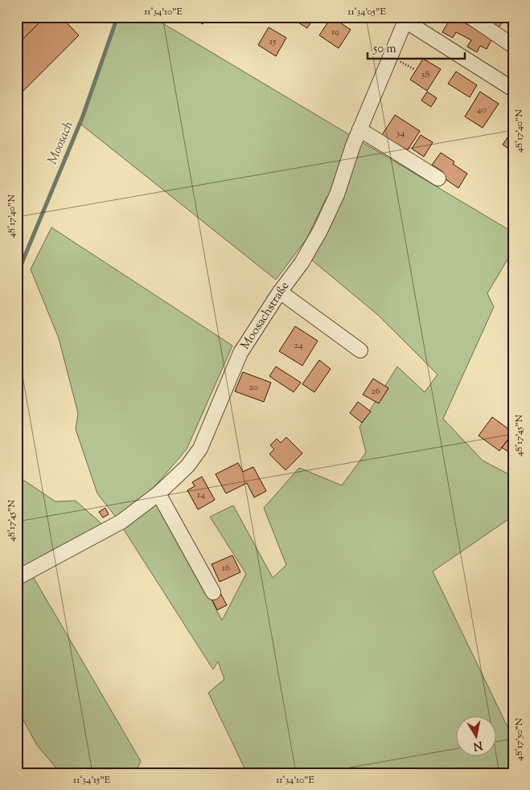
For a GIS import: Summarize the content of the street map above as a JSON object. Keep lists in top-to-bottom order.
{
  "streets": {
    "street": ["Moosachstraße"]
  },
  "water": ["Moosach"],
  "house_numbers": [
    "19",
    "15",
    "38",
    "40",
    "34",
    "24",
    "20",
    "26",
    "14",
    "16"
  ],
  "scale_bar": "50 m",
  "north": "bottom",
  "coordinates": [
    "11°34'10\"E",
    "11°34'05\"E",
    "48°17'40\"N",
    "48°17'45\"N",
    "48°17'50\"N",
    "11°34'15\"E"
  ]
}
